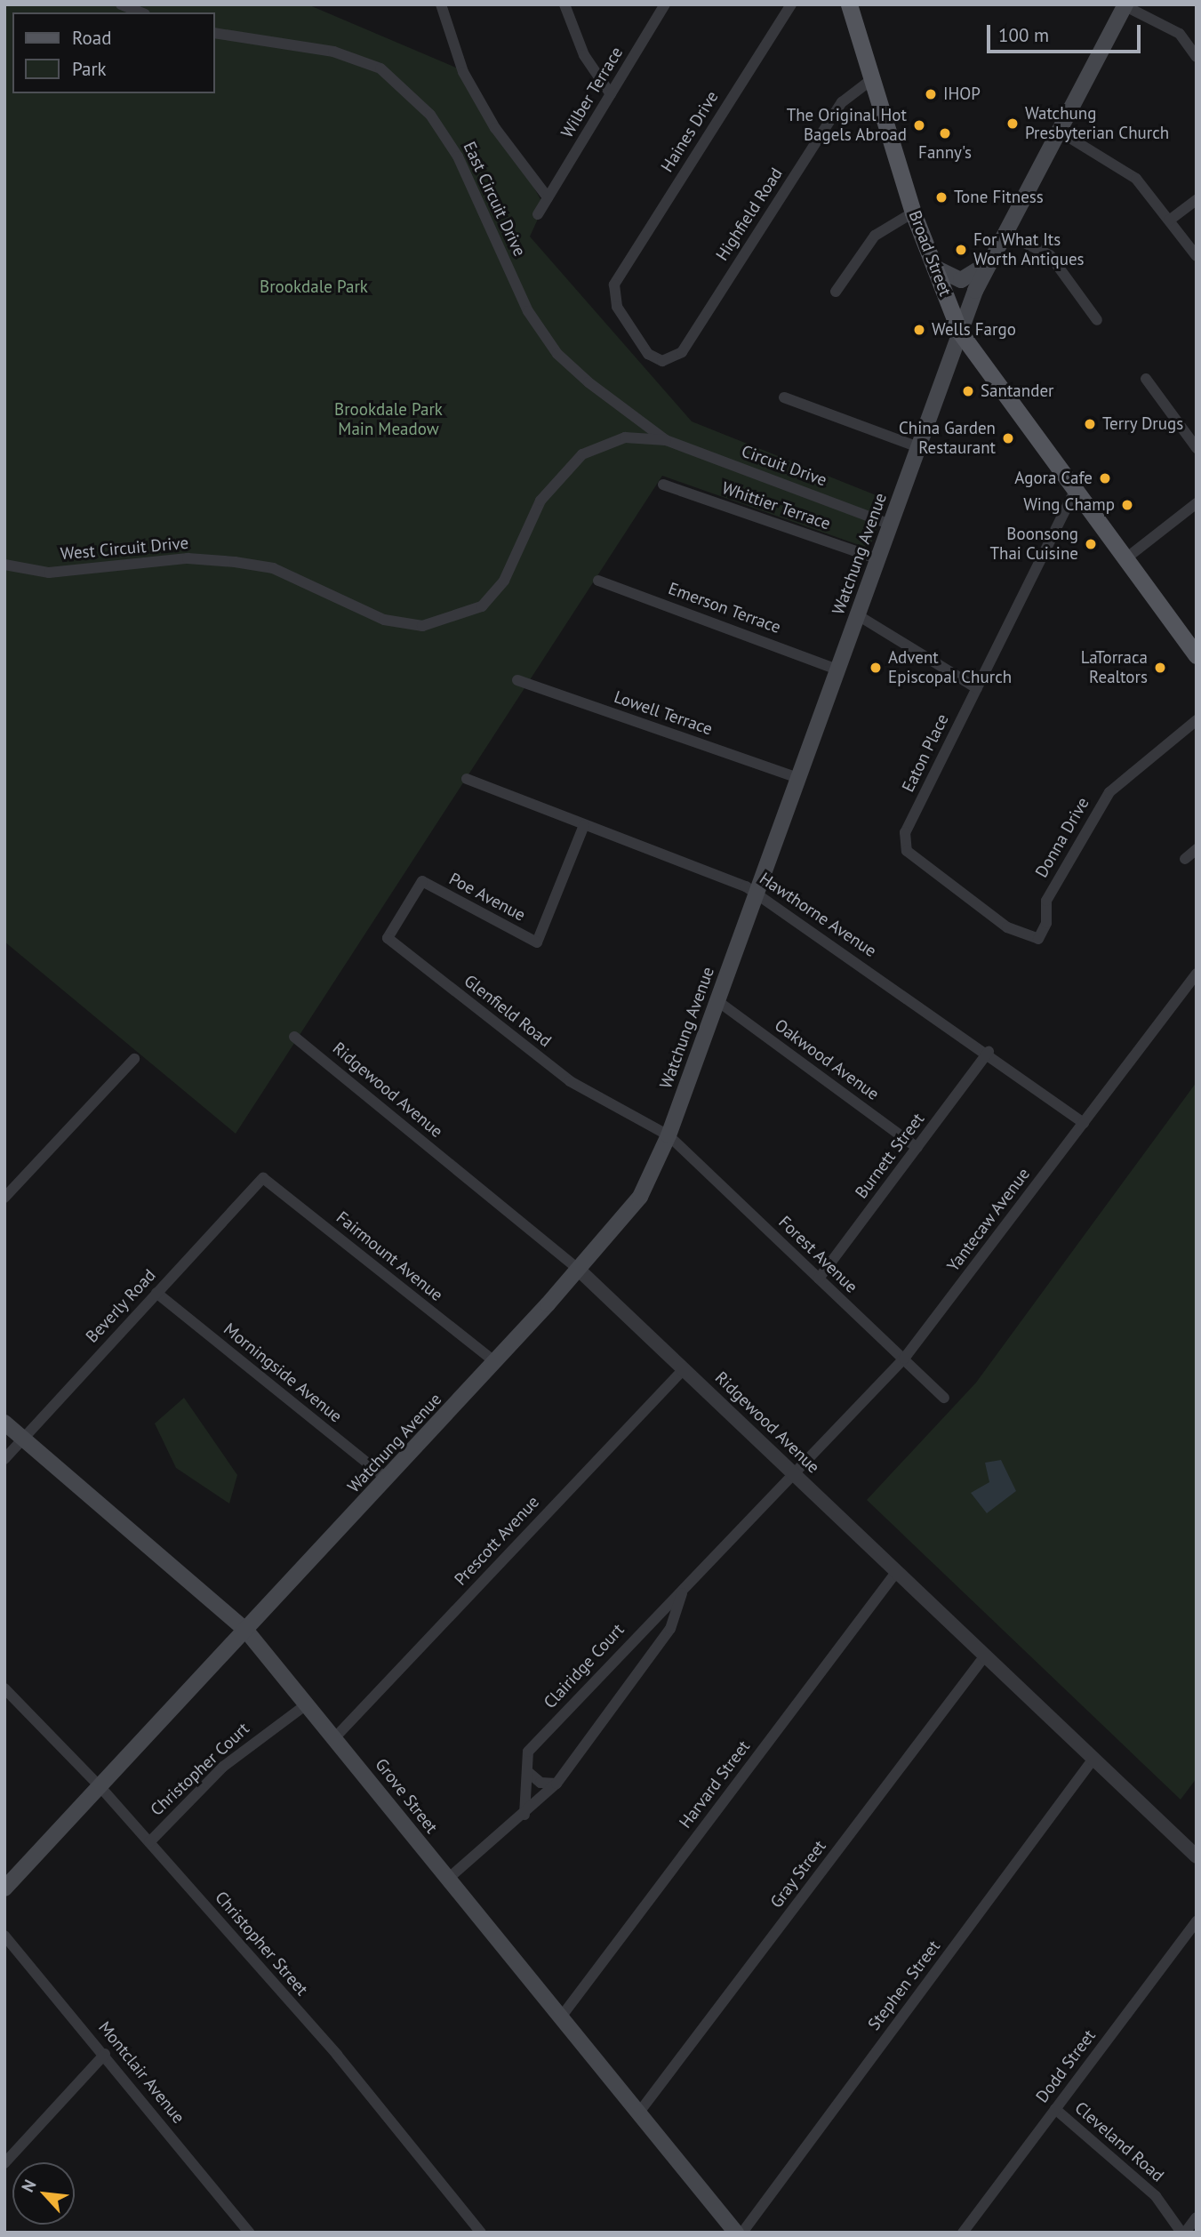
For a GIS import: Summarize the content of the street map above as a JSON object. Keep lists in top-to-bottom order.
{
  "streets": {
    "main road": ["Broad Street", "Watchung Avenue", "Grove Street"],
    "street": [
      "Wilber Terrace",
      "Haines Drive",
      "East Circuit Drive",
      "Highfield Road",
      "Circuit Drive",
      "Whittier Terrace",
      "West Circuit Drive",
      "Emerson Terrace",
      "Lowell Terrace",
      "Eaton Place",
      "Donna Drive",
      "Poe Avenue",
      "Hawthorne Avenue",
      "Glenfield Road",
      "Oakwood Avenue",
      "Ridgewood Avenue",
      "Burnett Street",
      "Yantecaw Avenue",
      "Forest Avenue",
      "Fairmount Avenue",
      "Beverly Road",
      "Morningside Avenue",
      "Prescott Avenue",
      "Clairidge Court",
      "Christopher Court",
      "Harvard Street",
      "Gray Street",
      "Christopher Street",
      "Stephen Street",
      "Dodd Street",
      "Montclair Avenue",
      "Cleveland Road"
    ]
  },
  "crossings": [
    ["Haines Drive", "Highfield Road"],
    ["East Circuit Drive", "Circuit Drive"],
    ["East Circuit Drive", "West Circuit Drive"],
    ["Highfield Road", "Broad Street"],
    ["Broad Street", "Watchung Avenue"],
    ["Broad Street", "Eaton Place"],
    ["Circuit Drive", "West Circuit Drive"],
    ["Circuit Drive", "Watchung Avenue"],
    ["Whittier Terrace", "Watchung Avenue"],
    ["Watchung Avenue", "Emerson Terrace"],
    ["Watchung Avenue", "Lowell Terrace"],
    ["Watchung Avenue", "Hawthorne Avenue"],
    ["Watchung Avenue", "Glenfield Road"],
    ["Watchung Avenue", "Oakwood Avenue"],
    ["Watchung Avenue", "Ridgewood Avenue"],
    ["Watchung Avenue", "Forest Avenue"],
    ["Watchung Avenue", "Fairmount Avenue"],
    ["Watchung Avenue", "Morningside Avenue"],
    ["Watchung Avenue", "Grove Street"],
    ["Watchung Avenue", "Christopher Street"],
    ["Eaton Place", "Donna Drive"],
    ["Poe Avenue", "Hawthorne Avenue"],
    ["Poe Avenue", "Glenfield Road"],
    ["Hawthorne Avenue", "Burnett Street"],
    ["Hawthorne Avenue", "Yantecaw Avenue"],
    ["Glenfield Road", "Forest Avenue"],
    ["Oakwood Avenue", "Burnett Street"],
    ["Ridgewood Avenue", "Yantecaw Avenue"],
    ["Ridgewood Avenue", "Prescott Avenue"],
    ["Ridgewood Avenue", "Clairidge Court"],
    ["Ridgewood Avenue", "Harvard Street"],
    ["Ridgewood Avenue", "Gray Street"],
    ["Ridgewood Avenue", "Stephen Street"],
    ["Burnett Street", "Forest Avenue"],
    ["Yantecaw Avenue", "Forest Avenue"],
    ["Yantecaw Avenue", "Clairidge Court"],
    ["Fairmount Avenue", "Beverly Road"],
    ["Beverly Road", "Morningside Avenue"],
    ["Beverly Road", "Grove Street"],
    ["Prescott Avenue", "Grove Street"],
    ["Clairidge Court", "Grove Street"],
    ["Christopher Court", "Grove Street"],
    ["Christopher Court", "Christopher Street"],
    ["Harvard Street", "Grove Street"],
    ["Grove Street", "Gray Street"],
    ["Dodd Street", "Cleveland Road"]
  ],
  "parks": ["Brookdale Park", "Brookdale Park Main Meadow"],
  "places": [
    "IHOP",
    "Watchung Presbyterian Church",
    "The Original Hot Bagels Abroad",
    "Fanny's",
    "Tone Fitness",
    "For What Its Worth Antiques",
    "Wells Fargo",
    "Santander",
    "Terry Drugs",
    "China Garden Restaurant",
    "Agora Cafe",
    "Wing Champ",
    "Boonsong Thai Cuisine",
    "Advent Episcopal Church",
    "LaTorraca Realtors"
  ],
  "legend": ["Road", "Park"],
  "scale_bar": "100 m",
  "north": "top left"
}
